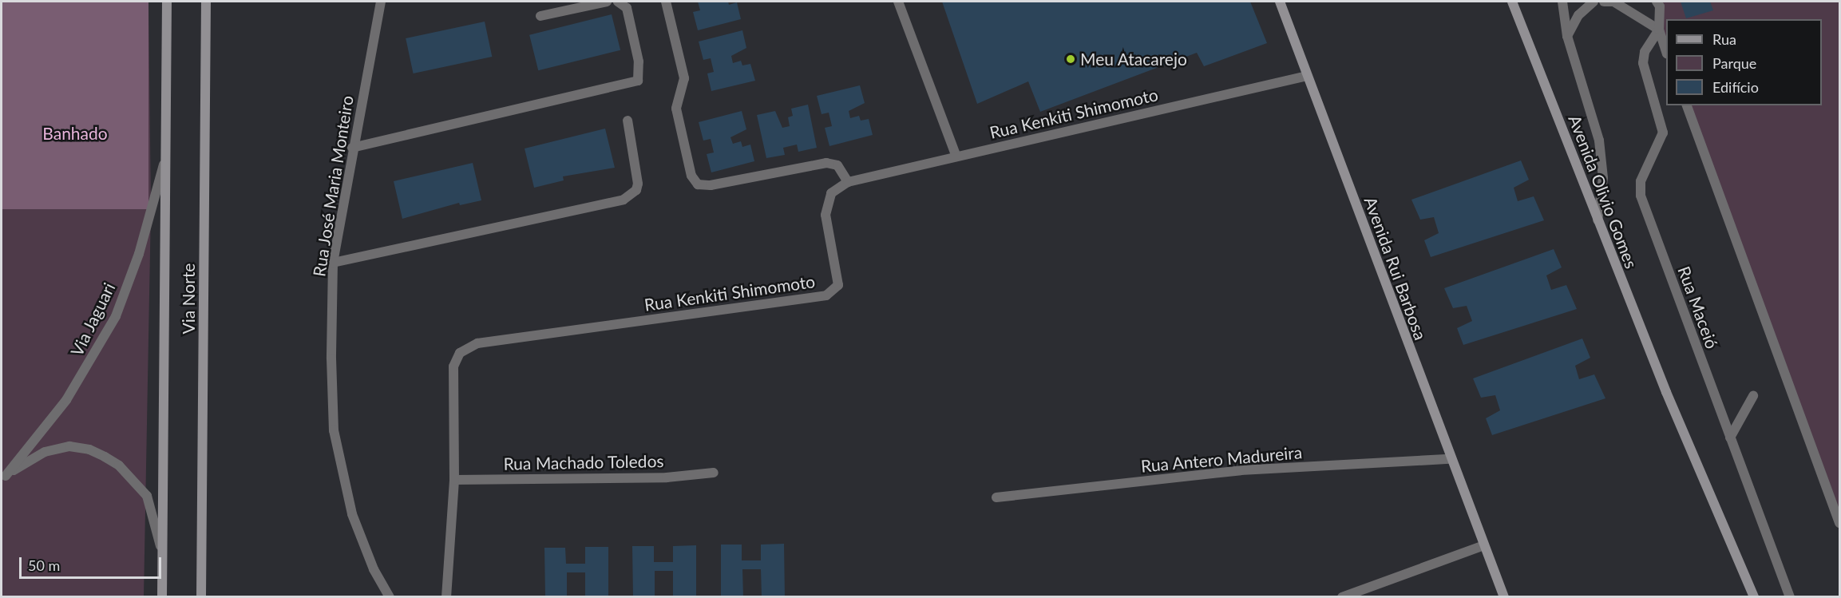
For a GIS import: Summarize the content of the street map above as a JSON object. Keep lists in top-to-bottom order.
{
  "streets": {
    "main road": ["Avenida Olivio Gomes", "Avenida Rui Barbosa", "Via Norte"],
    "street": [
      "Rua Kenkiti Shimomoto",
      "Rua José Maria Monteiro",
      "Rua Maceió",
      "Via Jaguari",
      "Rua Antero Madureira",
      "Rua Machado Toledos"
    ]
  },
  "crossings": [
    ["Rua Kenkiti Shimomoto", "Avenida Rui Barbosa"],
    ["Rua Kenkiti Shimomoto", "Rua Machado Toledos"],
    ["Avenida Rui Barbosa", "Rua Antero Madureira"],
    ["Via Norte", "Via Jaguari"]
  ],
  "parks": ["Banhado"],
  "places": ["Meu Atacarejo"],
  "legend": ["Rua", "Parque", "Edifício"],
  "scale_bar": "50 m"
}
